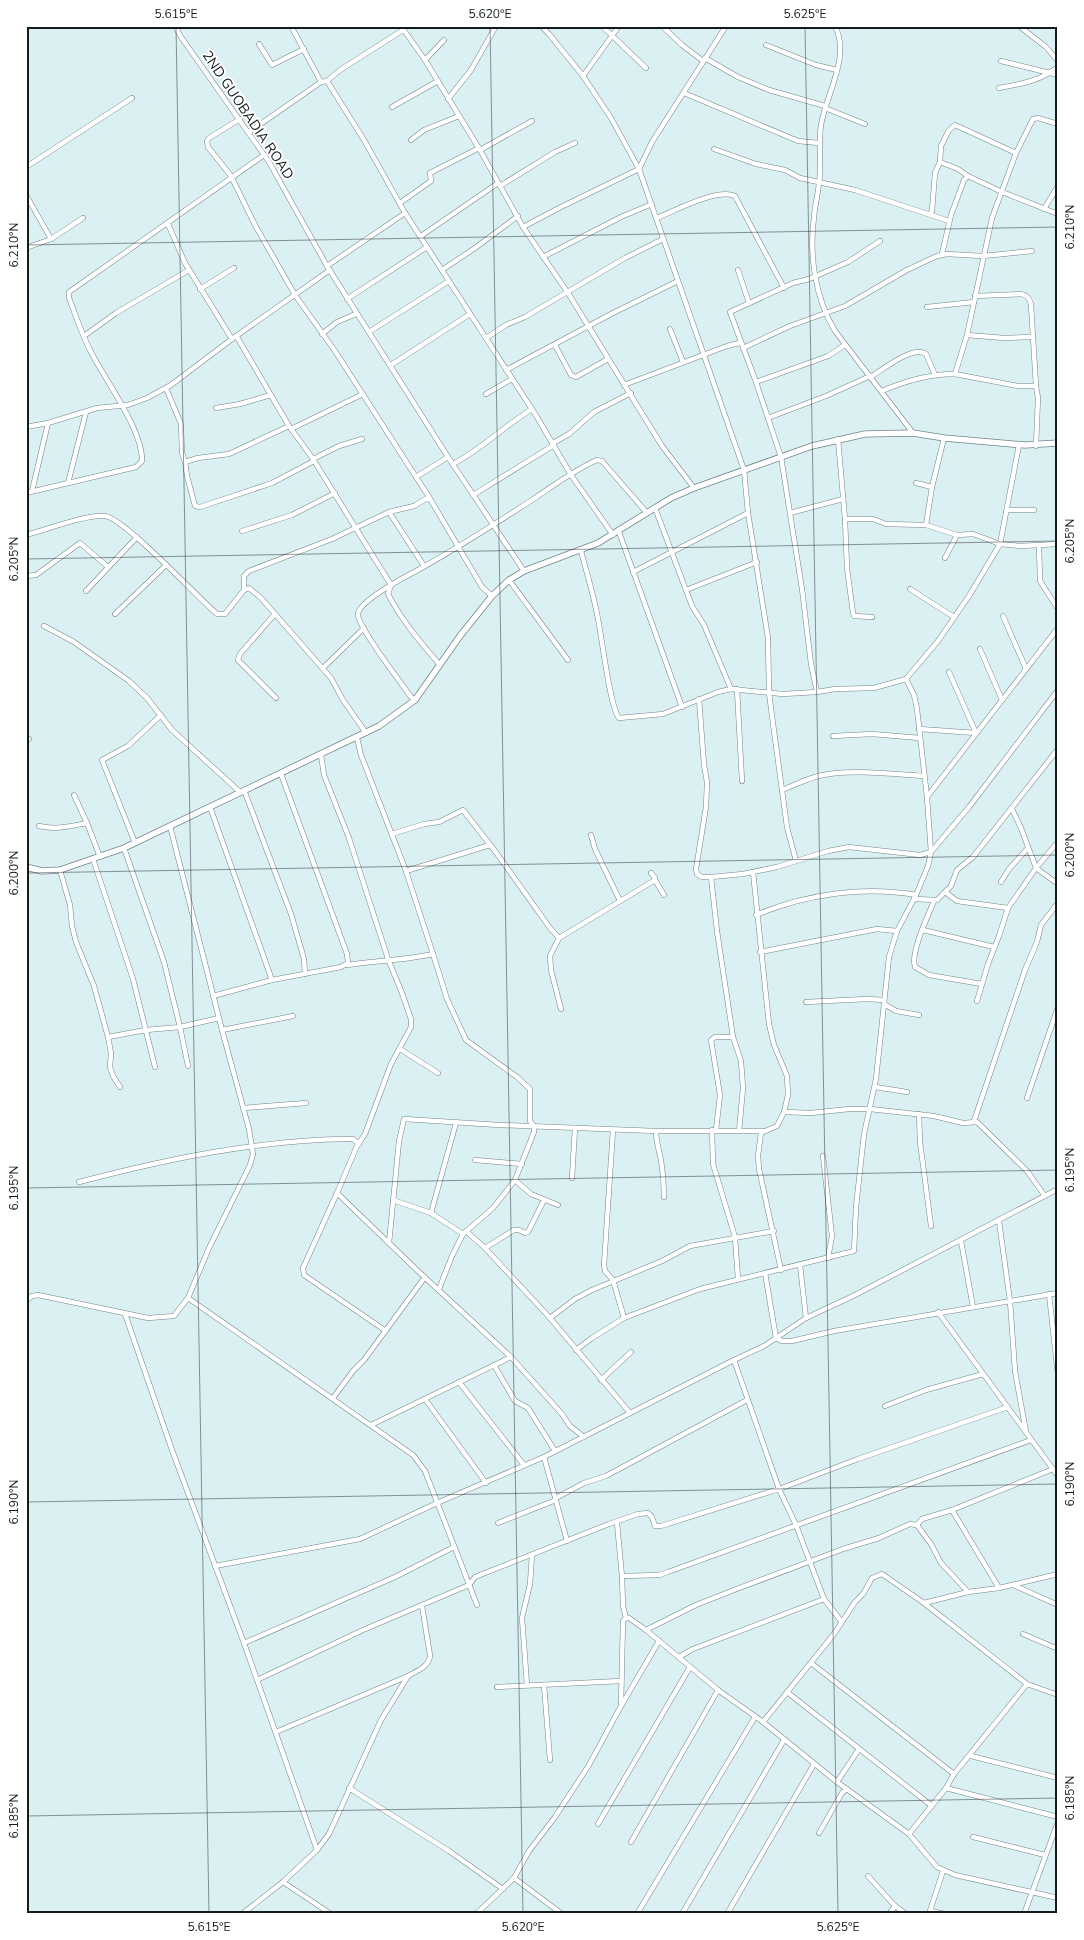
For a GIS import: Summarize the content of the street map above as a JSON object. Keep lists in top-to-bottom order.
{
  "streets": {
    "street": ["2ND GUOBADIA ROAD"]
  },
  "coordinates": [
    "5.615°E",
    "5.620°E",
    "5.625°E",
    "6.210°N",
    "6.205°N",
    "6.200°N",
    "6.195°N",
    "6.190°N",
    "6.185°N"
  ]
}
